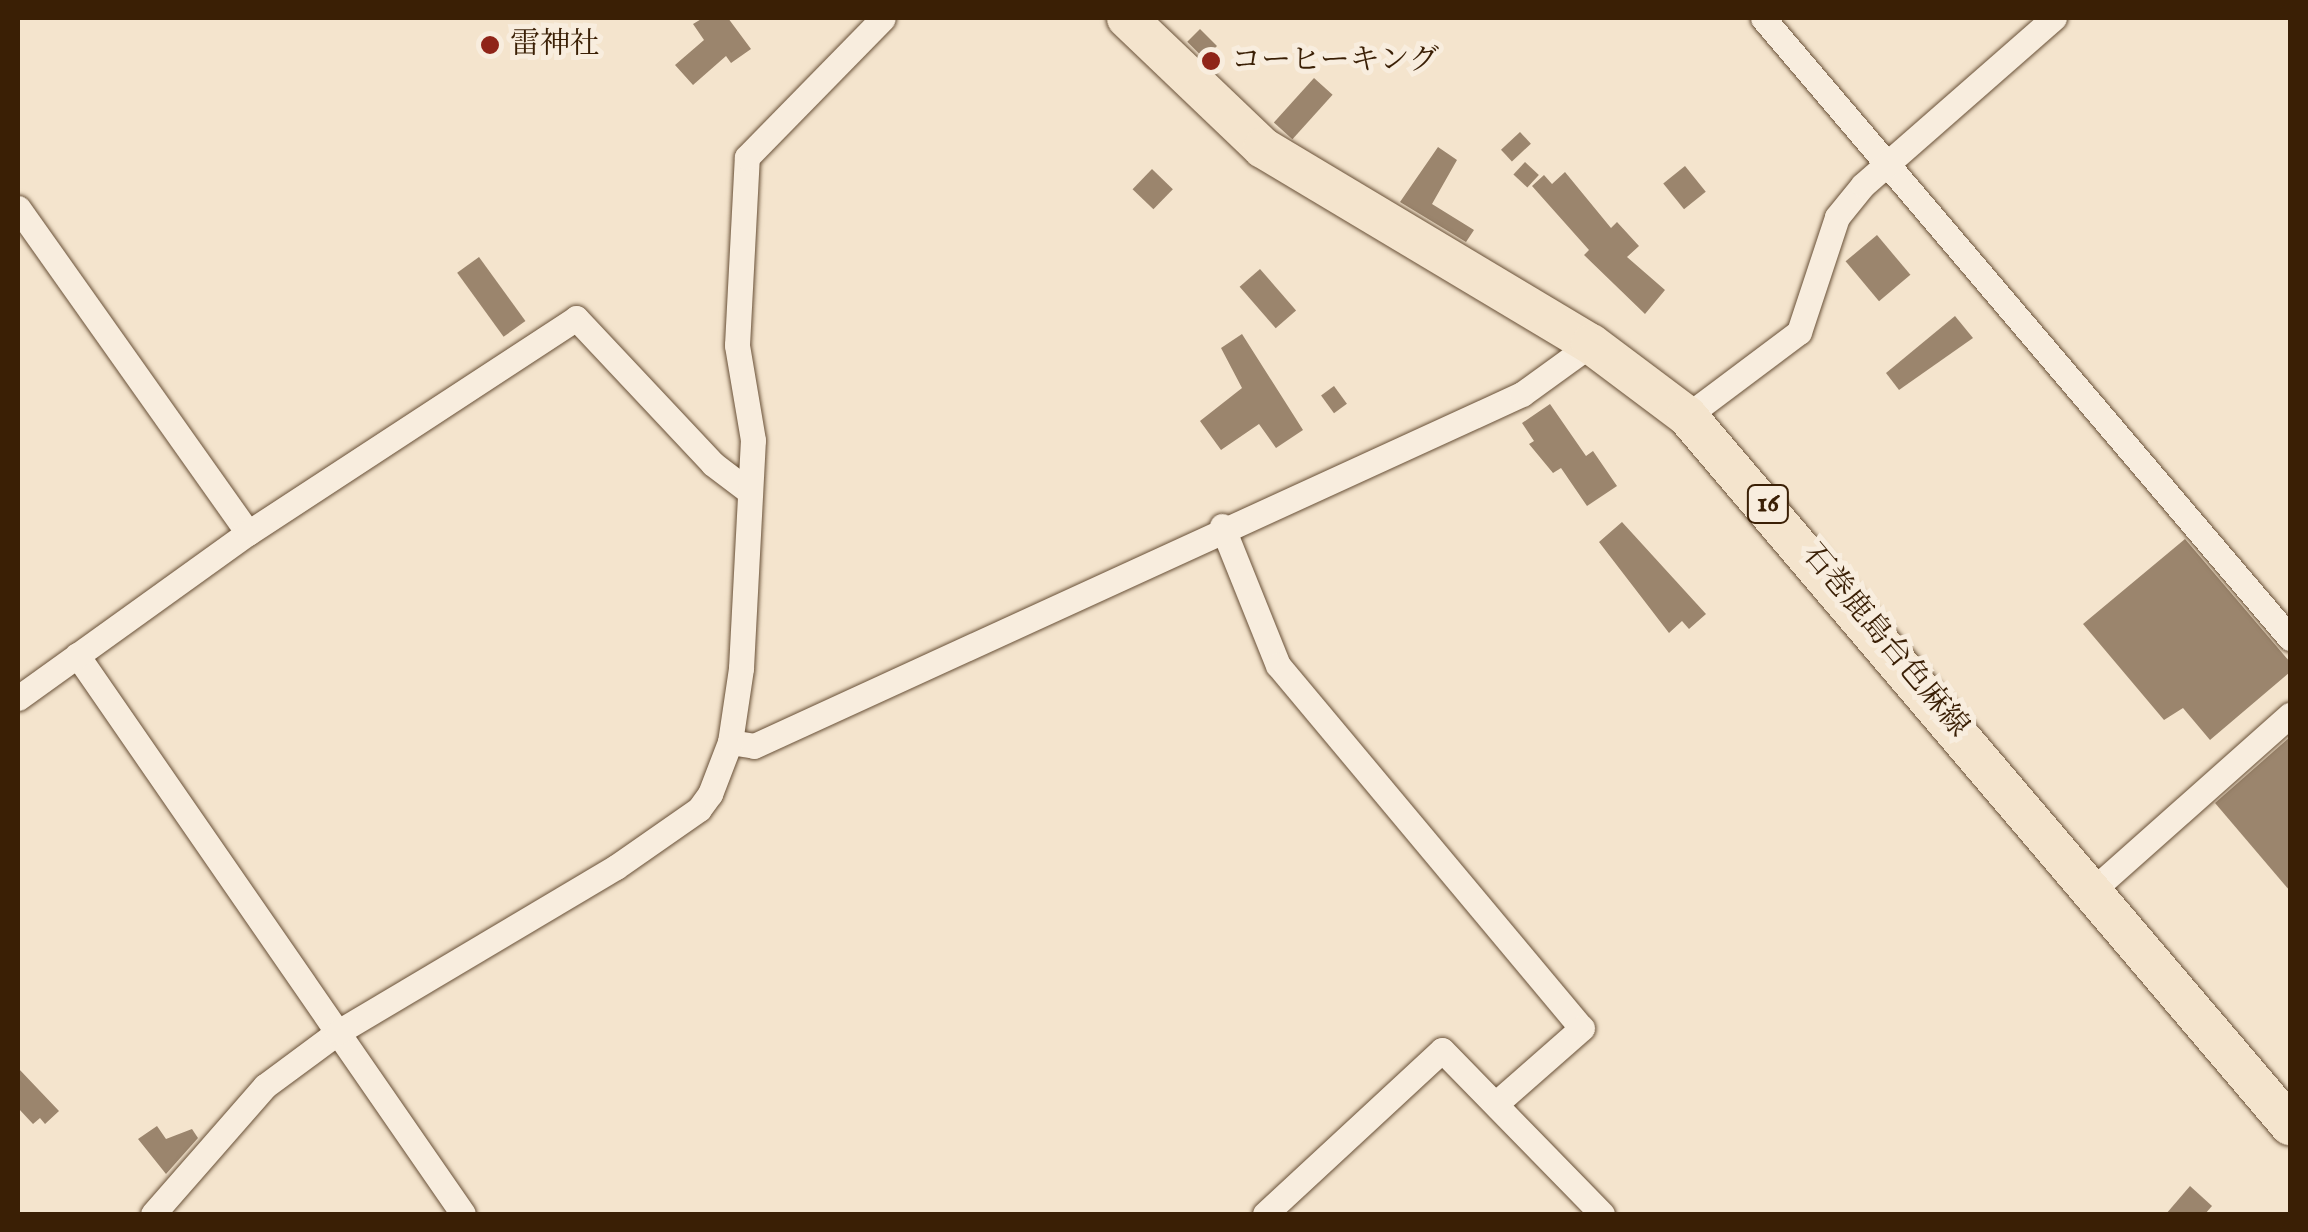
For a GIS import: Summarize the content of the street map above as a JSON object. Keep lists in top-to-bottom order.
{
  "streets": {
    "main road": ["16", "石巻鹿島台色麻線"]
  },
  "places": ["雷神社", "コーヒーキング"]
}
